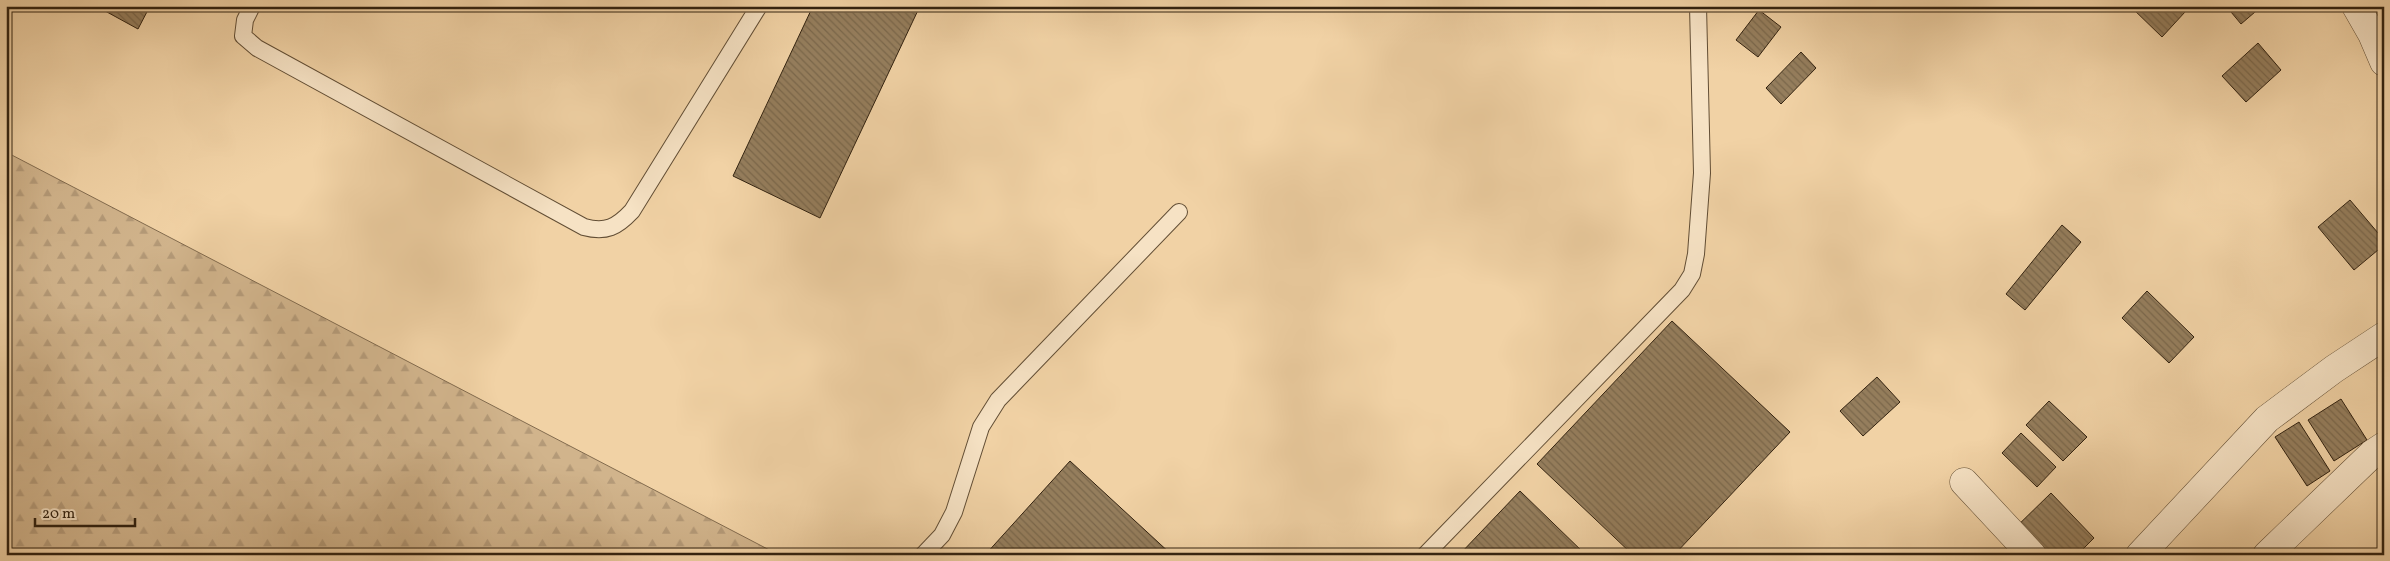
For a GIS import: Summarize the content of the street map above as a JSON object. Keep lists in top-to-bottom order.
{
  "scale_bar": "20 m"
}
